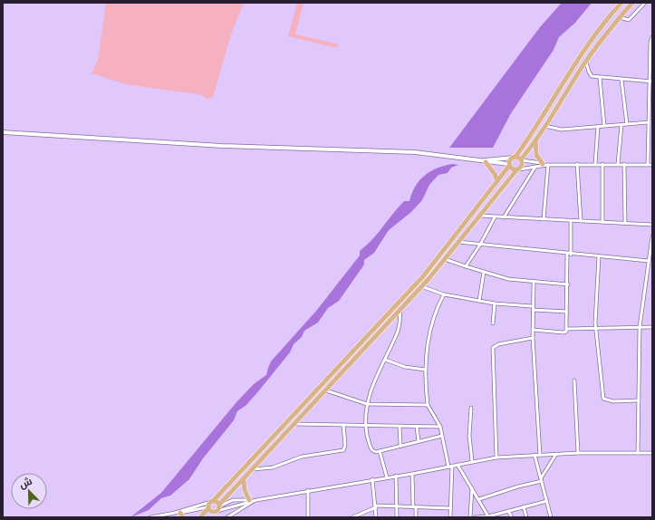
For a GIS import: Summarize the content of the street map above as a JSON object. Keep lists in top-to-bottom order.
{
  "north": "top left"
}
